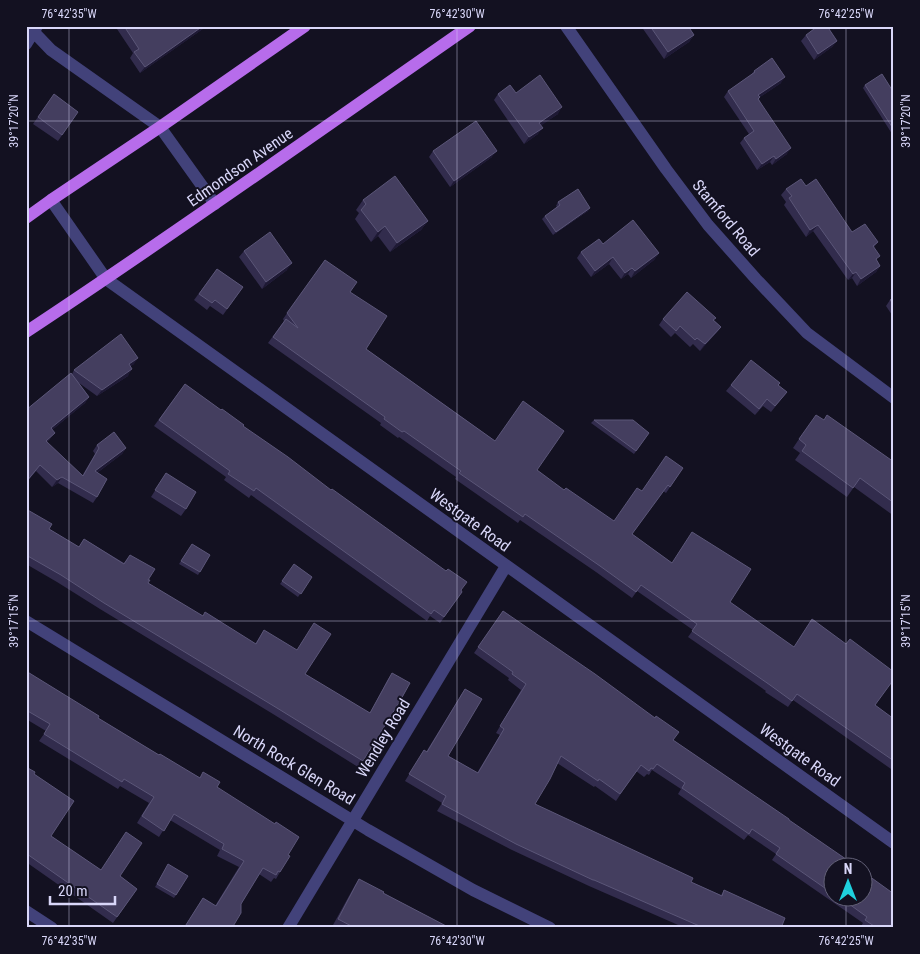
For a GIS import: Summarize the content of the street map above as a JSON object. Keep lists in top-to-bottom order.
{
  "streets": {
    "main road": ["Edmondson Avenue"],
    "street": [
      "Stamford Road",
      "Westgate Road",
      "Wendley Road",
      "North Rock Glen Road"
    ]
  },
  "crossings": [
    ["Edmondson Avenue", "Westgate Road"],
    ["Westgate Road", "Wendley Road"],
    ["Wendley Road", "North Rock Glen Road"]
  ],
  "scale_bar": "20 m",
  "north": "top",
  "coordinates": [
    "76°42'35\"W",
    "76°42'30\"W",
    "76°42'25\"W",
    "39°17'20\"N",
    "39°17'15\"N"
  ]
}
